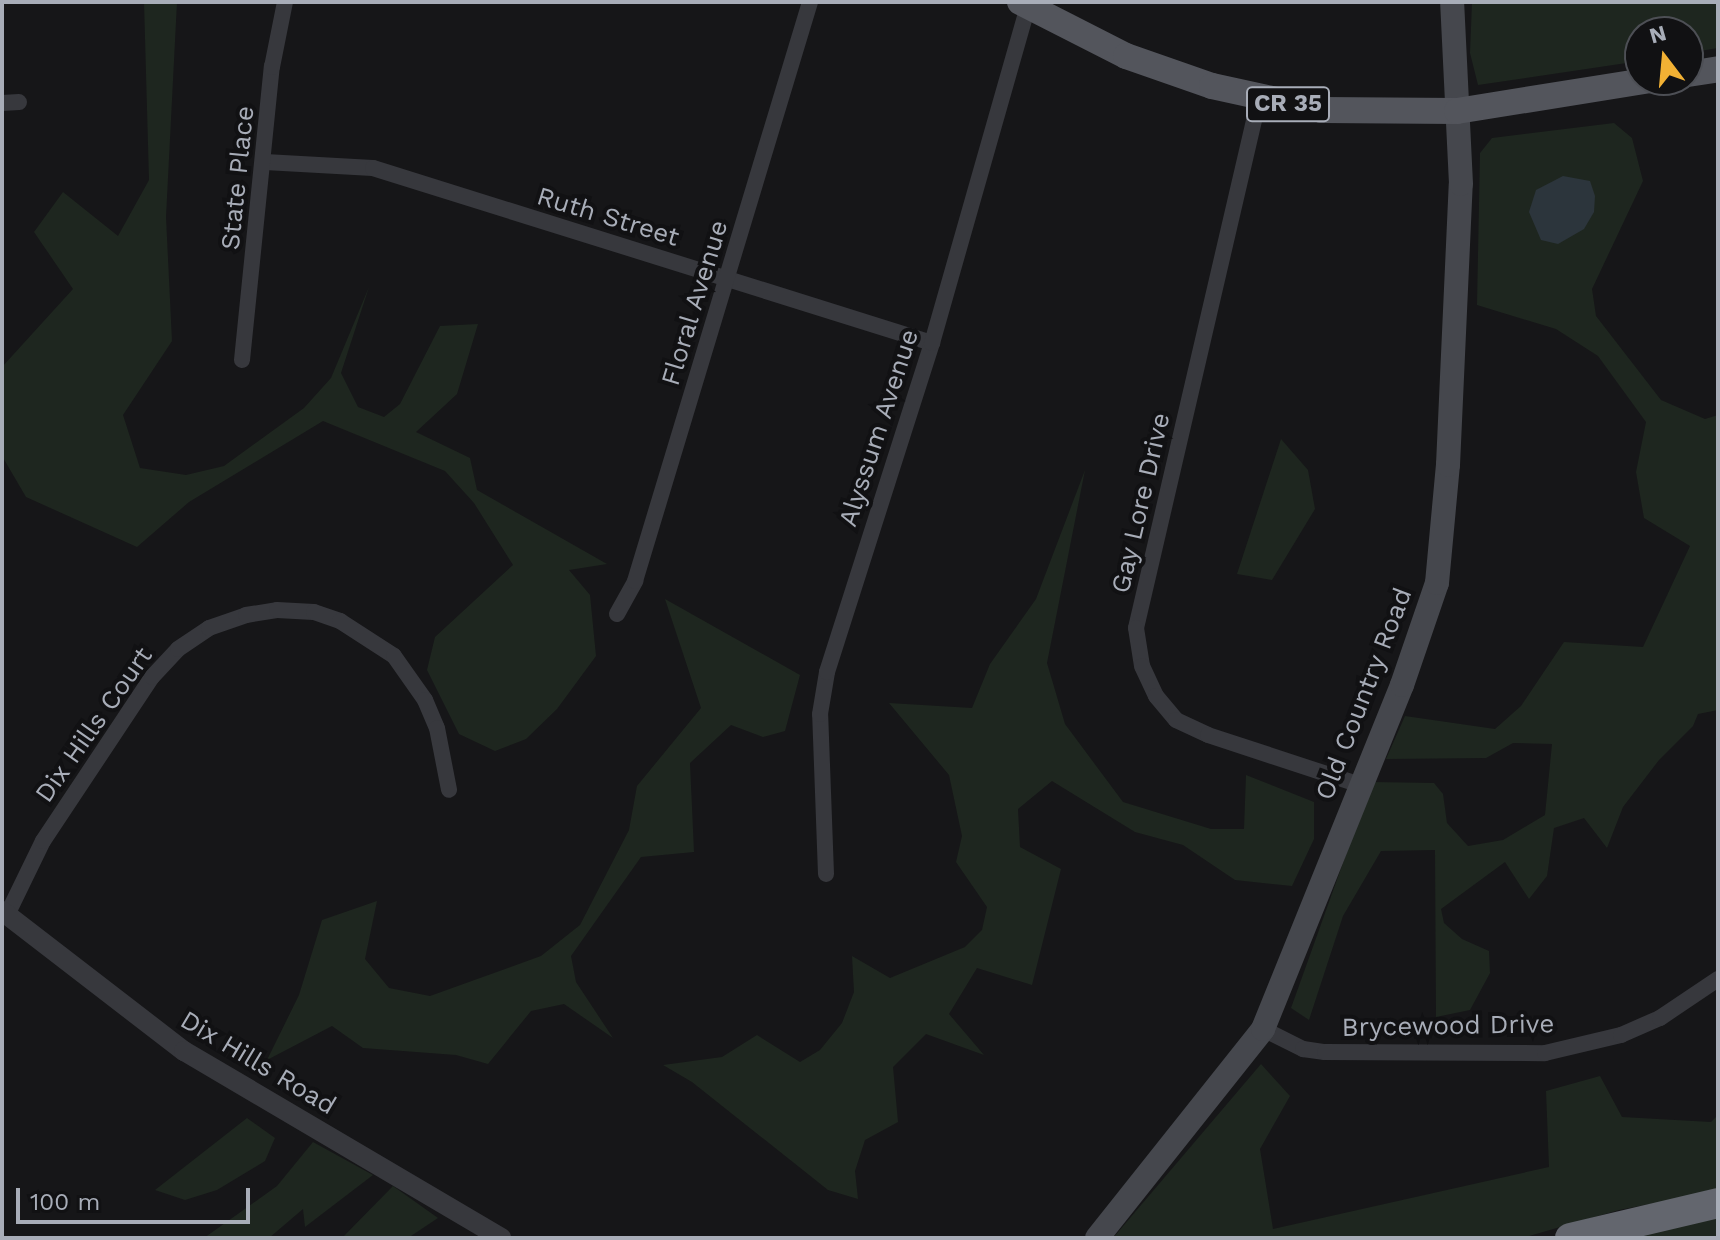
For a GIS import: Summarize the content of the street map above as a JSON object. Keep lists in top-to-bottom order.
{
  "streets": {
    "main road": ["CR 35", "Old Country Road"],
    "street": [
      "State Place",
      "Ruth Street",
      "Floral Avenue",
      "Alyssum Avenue",
      "Gay Lore Drive",
      "Dix Hills Court",
      "Brycewood Drive",
      "Dix Hills Road"
    ]
  },
  "crossings": [
    ["CR 35", "Alyssum Avenue"],
    ["CR 35", "Gay Lore Drive"],
    ["CR 35", "Old Country Road"],
    ["State Place", "Ruth Street"],
    ["Ruth Street", "Floral Avenue"],
    ["Ruth Street", "Alyssum Avenue"],
    ["Gay Lore Drive", "Old Country Road"],
    ["Old Country Road", "Brycewood Drive"],
    ["Dix Hills Court", "Dix Hills Road"]
  ],
  "scale_bar": "100 m",
  "north": "top"
}
